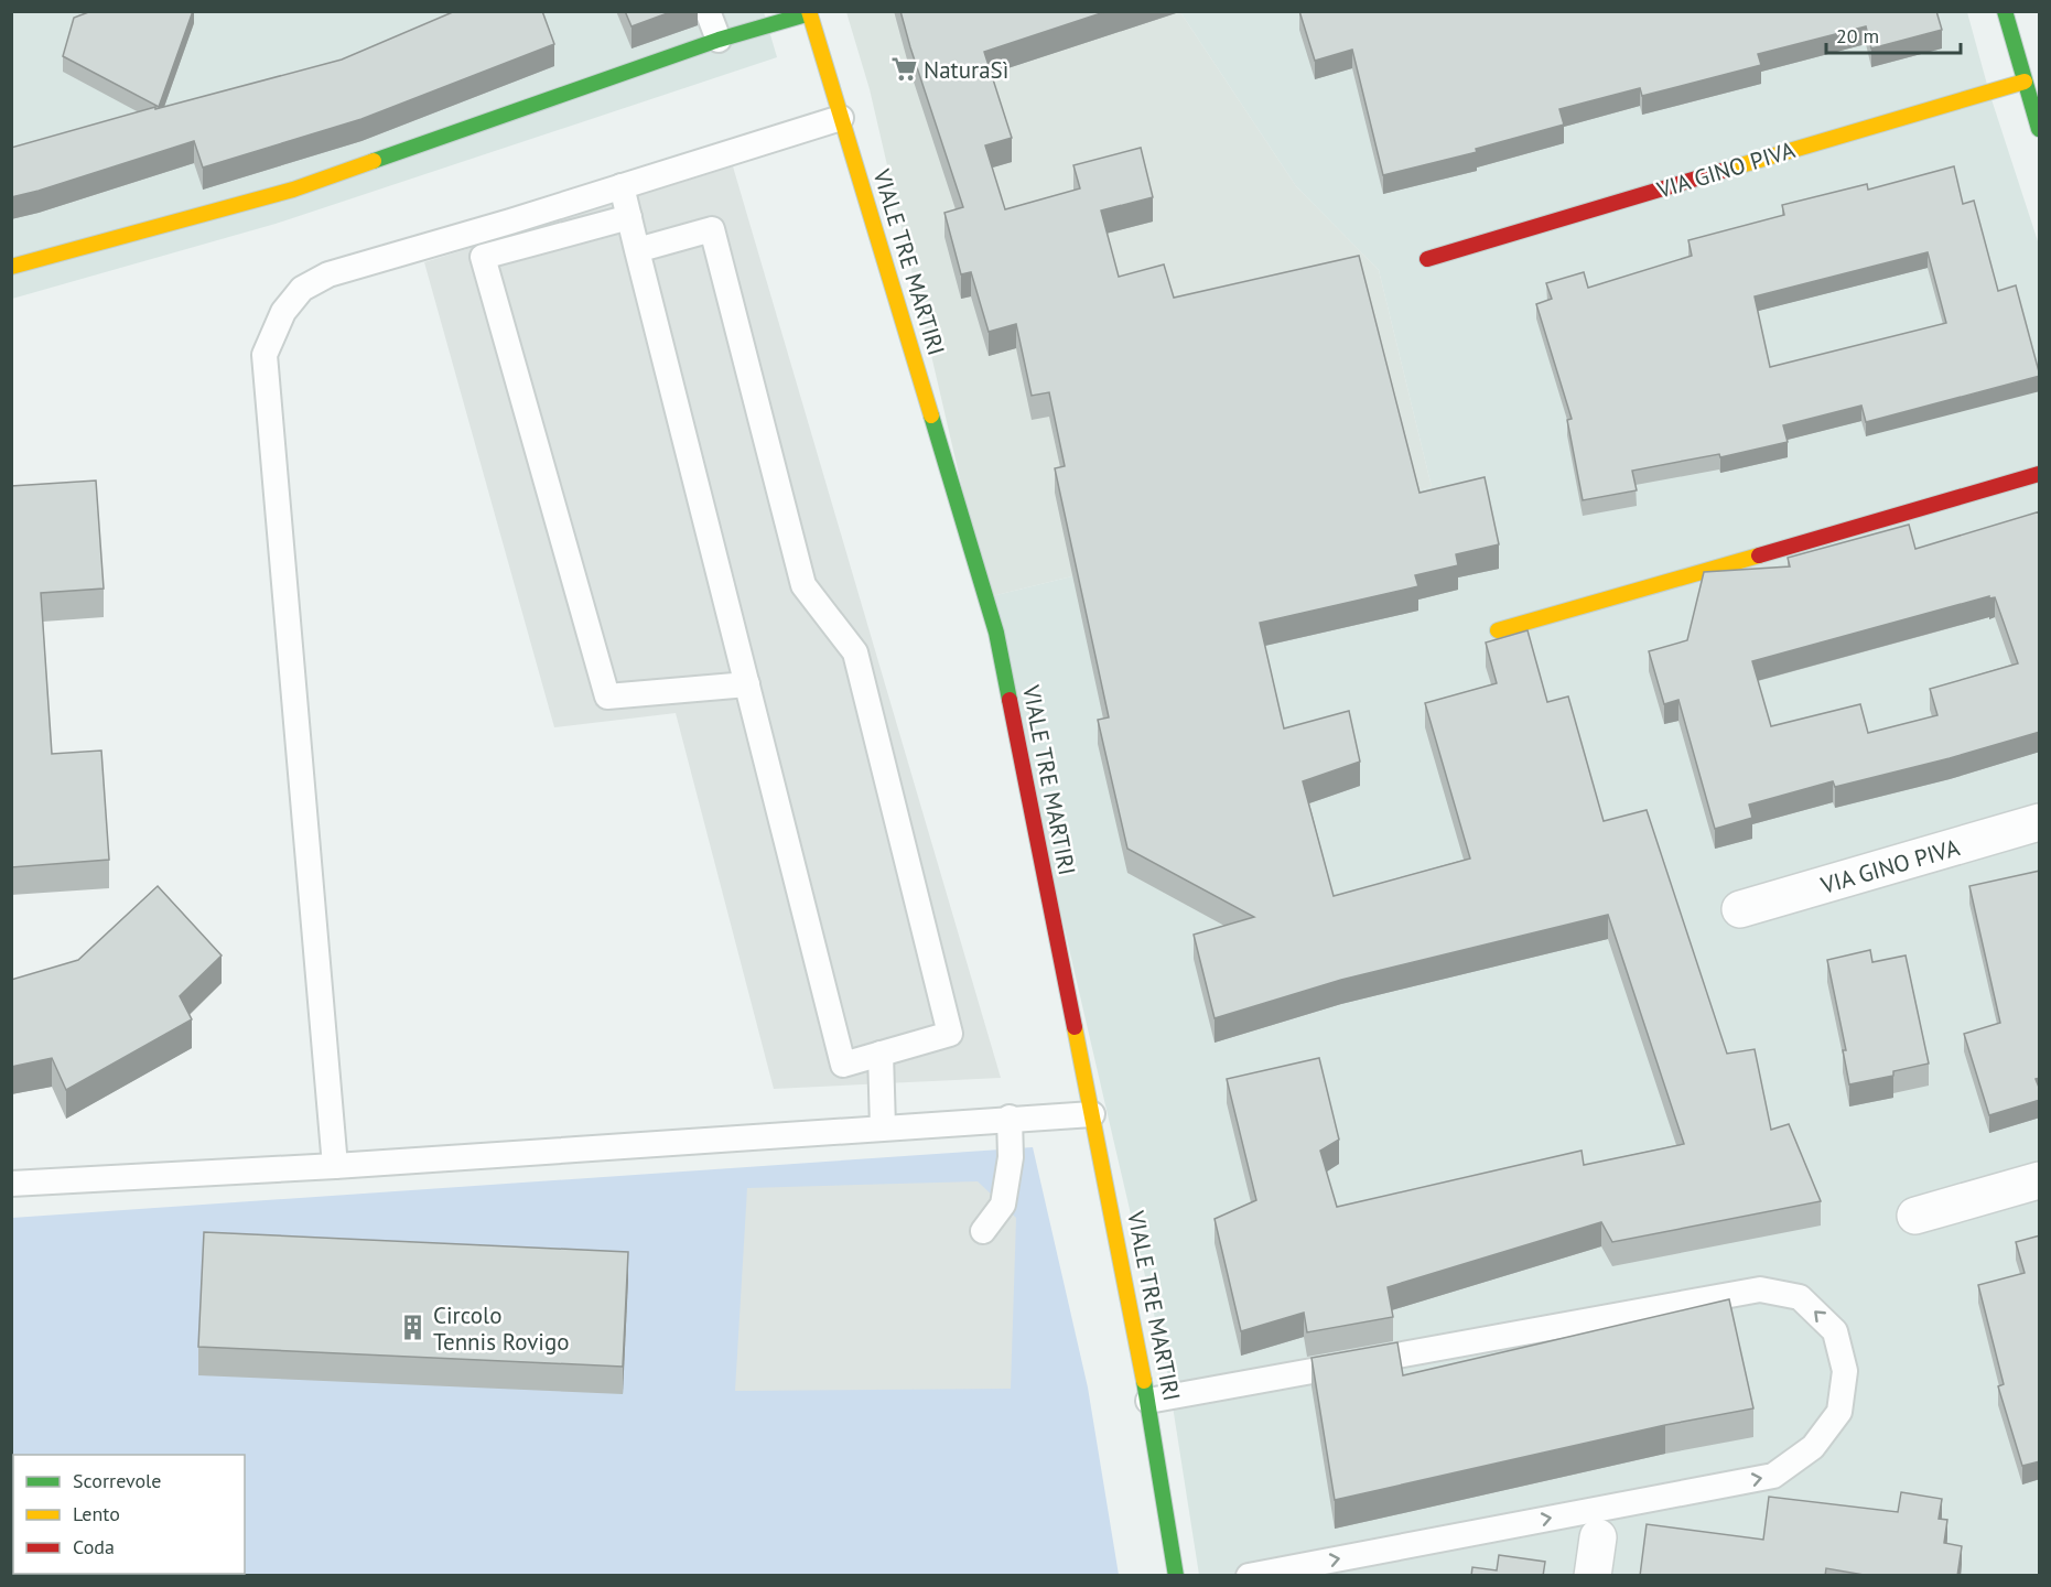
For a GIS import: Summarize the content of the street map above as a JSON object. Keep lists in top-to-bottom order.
{
  "streets": {
    "street": ["VIA GINO PIVA", "VIALE TRE MARTIRI"]
  },
  "places": {
    "supermarket": ["NaturaSì"],
    "building": ["Circolo Tennis Rovigo"]
  },
  "legend": ["Scorrevole", "Lento", "Coda"],
  "scale_bar": "20 m"
}
